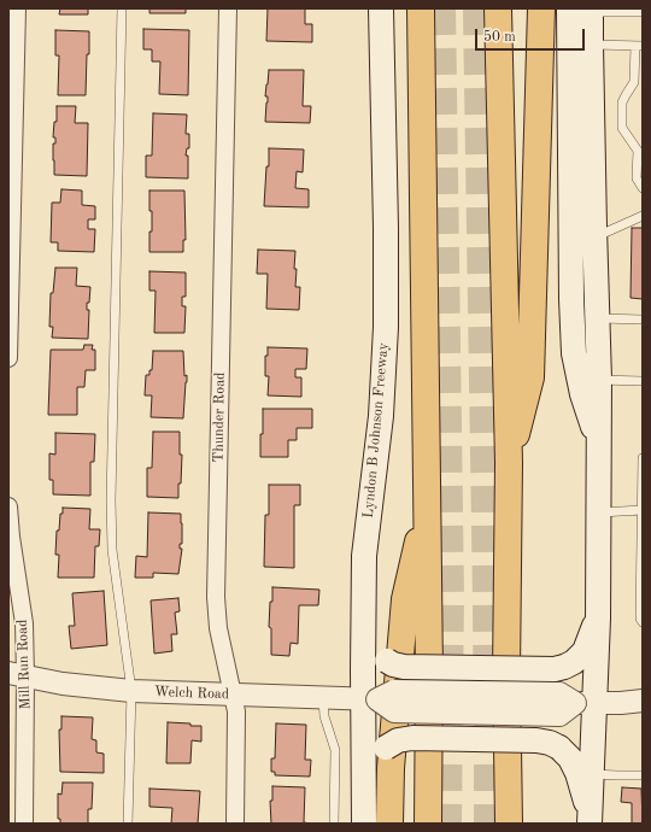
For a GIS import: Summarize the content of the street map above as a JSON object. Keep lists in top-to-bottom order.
{
  "streets": {
    "main road": ["Lyndon B Johnson Freeway"],
    "street": ["Thunder Road", "Mill Run Road", "Welch Road"]
  },
  "crossings": [
    ["Thunder Road", "Welch Road"],
    ["Lyndon B Johnson Freeway", "Welch Road"],
    ["Mill Run Road", "Welch Road"]
  ],
  "scale_bar": "50 m"
}
